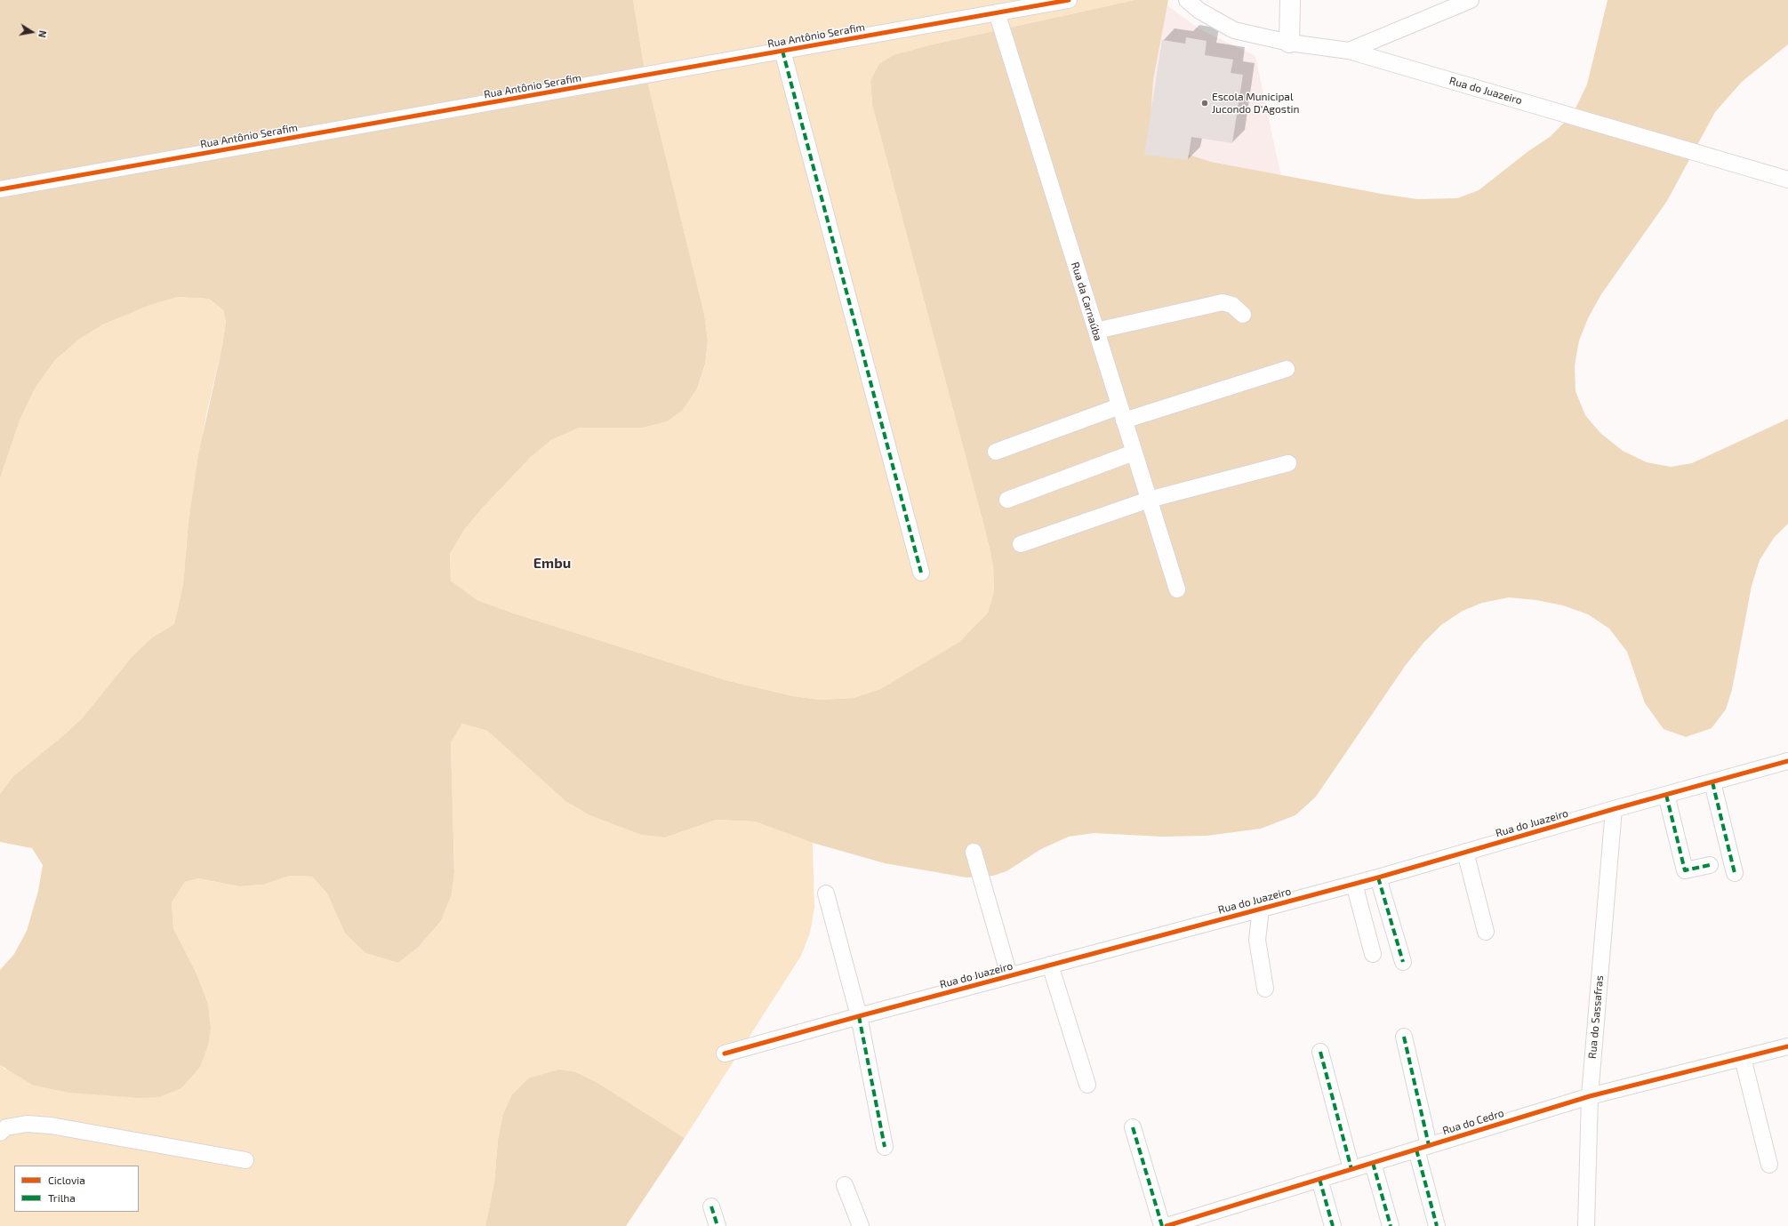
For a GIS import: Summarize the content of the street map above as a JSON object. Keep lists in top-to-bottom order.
{
  "streets": {
    "street": [
      "Rua Antônio Serafim",
      "Rua do Juazeiro",
      "Rua da Carnaúba",
      "Rua do Sassafras",
      "Rua do Cedro"
    ]
  },
  "crossings": [
    ["Rua Antônio Serafim", "Rua da Carnaúba"],
    ["Rua do Juazeiro", "Rua do Sassafras"],
    ["Rua do Sassafras", "Rua do Cedro"]
  ],
  "districts": ["Embu"],
  "places": ["Escola Municipal Jucondo D'Agostin"],
  "legend": ["Ciclovia", "Trilha"],
  "north": "right"
}
